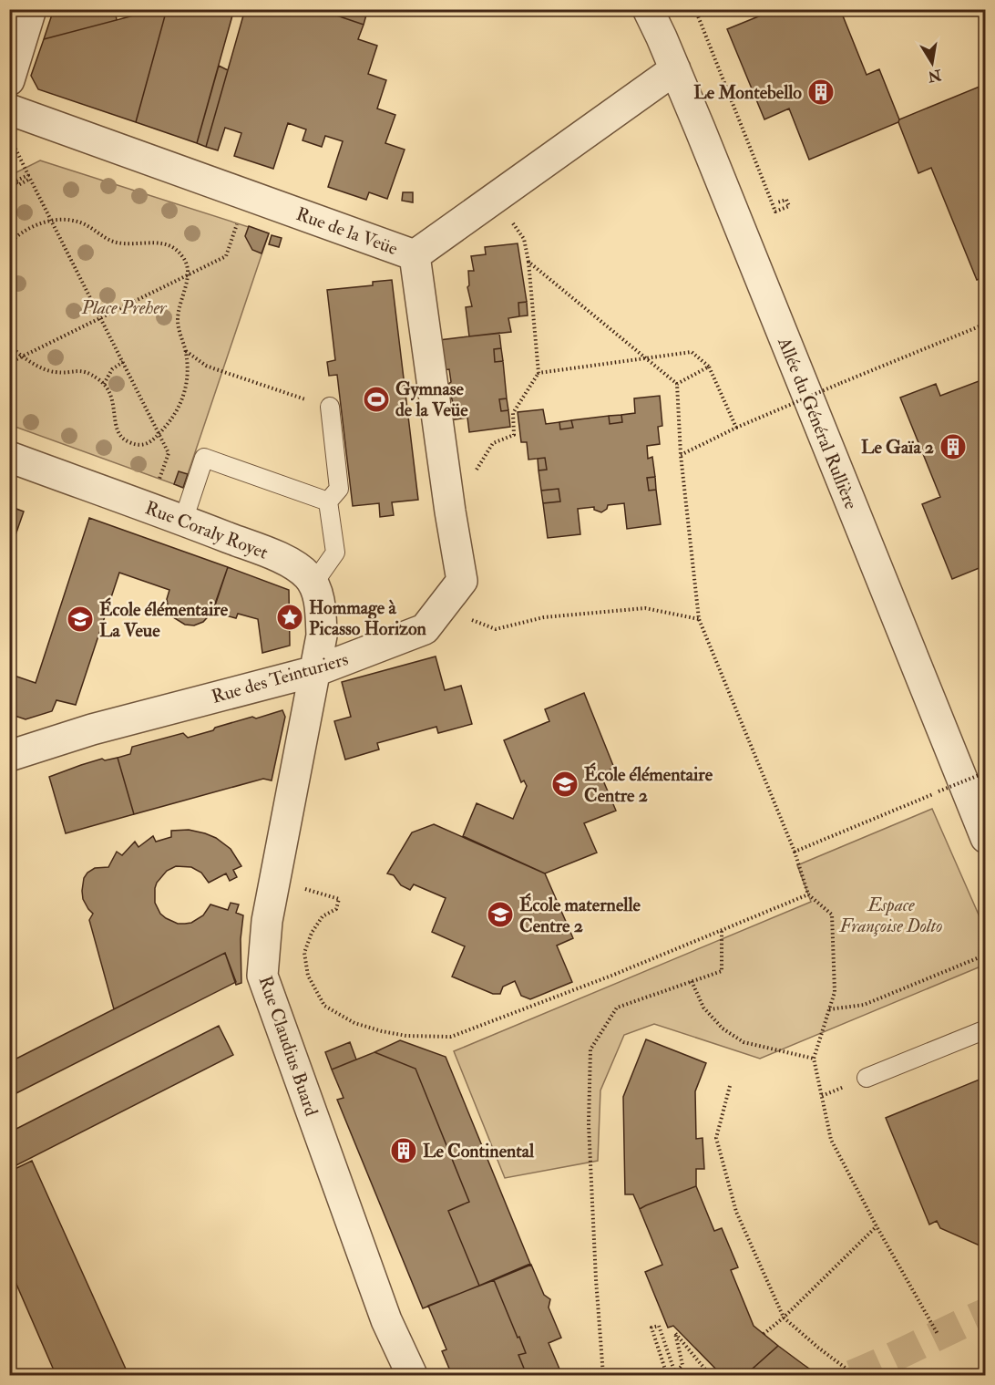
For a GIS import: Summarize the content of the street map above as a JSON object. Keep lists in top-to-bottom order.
{
  "streets": {
    "street": [
      "Rue de la Veüe",
      "Allée du Général Rullière",
      "Rue Coraly Royet",
      "Rue des Teinturiers",
      "Rue Claudius Buard"
    ]
  },
  "crossings": [
    ["Rue de la Veüe", "Allée du Général Rullière"],
    ["Rue de la Veüe", "Rue des Teinturiers"],
    ["Rue des Teinturiers", "Rue Claudius Buard"]
  ],
  "parks": ["Place Preher", "Espace Françoise Dolto"],
  "places": {
    "building": ["Le Montebello", "Le Gaïa 2", "Le Continental"],
    "sports": ["Gymnase de la Veüe"],
    "place": ["Hommage à Picasso Horizon"],
    "school or university": ["École élémentaire La Veue", "École élémentaire Centre 2", "École maternelle Centre 2"]
  },
  "north": "bottom"
}
